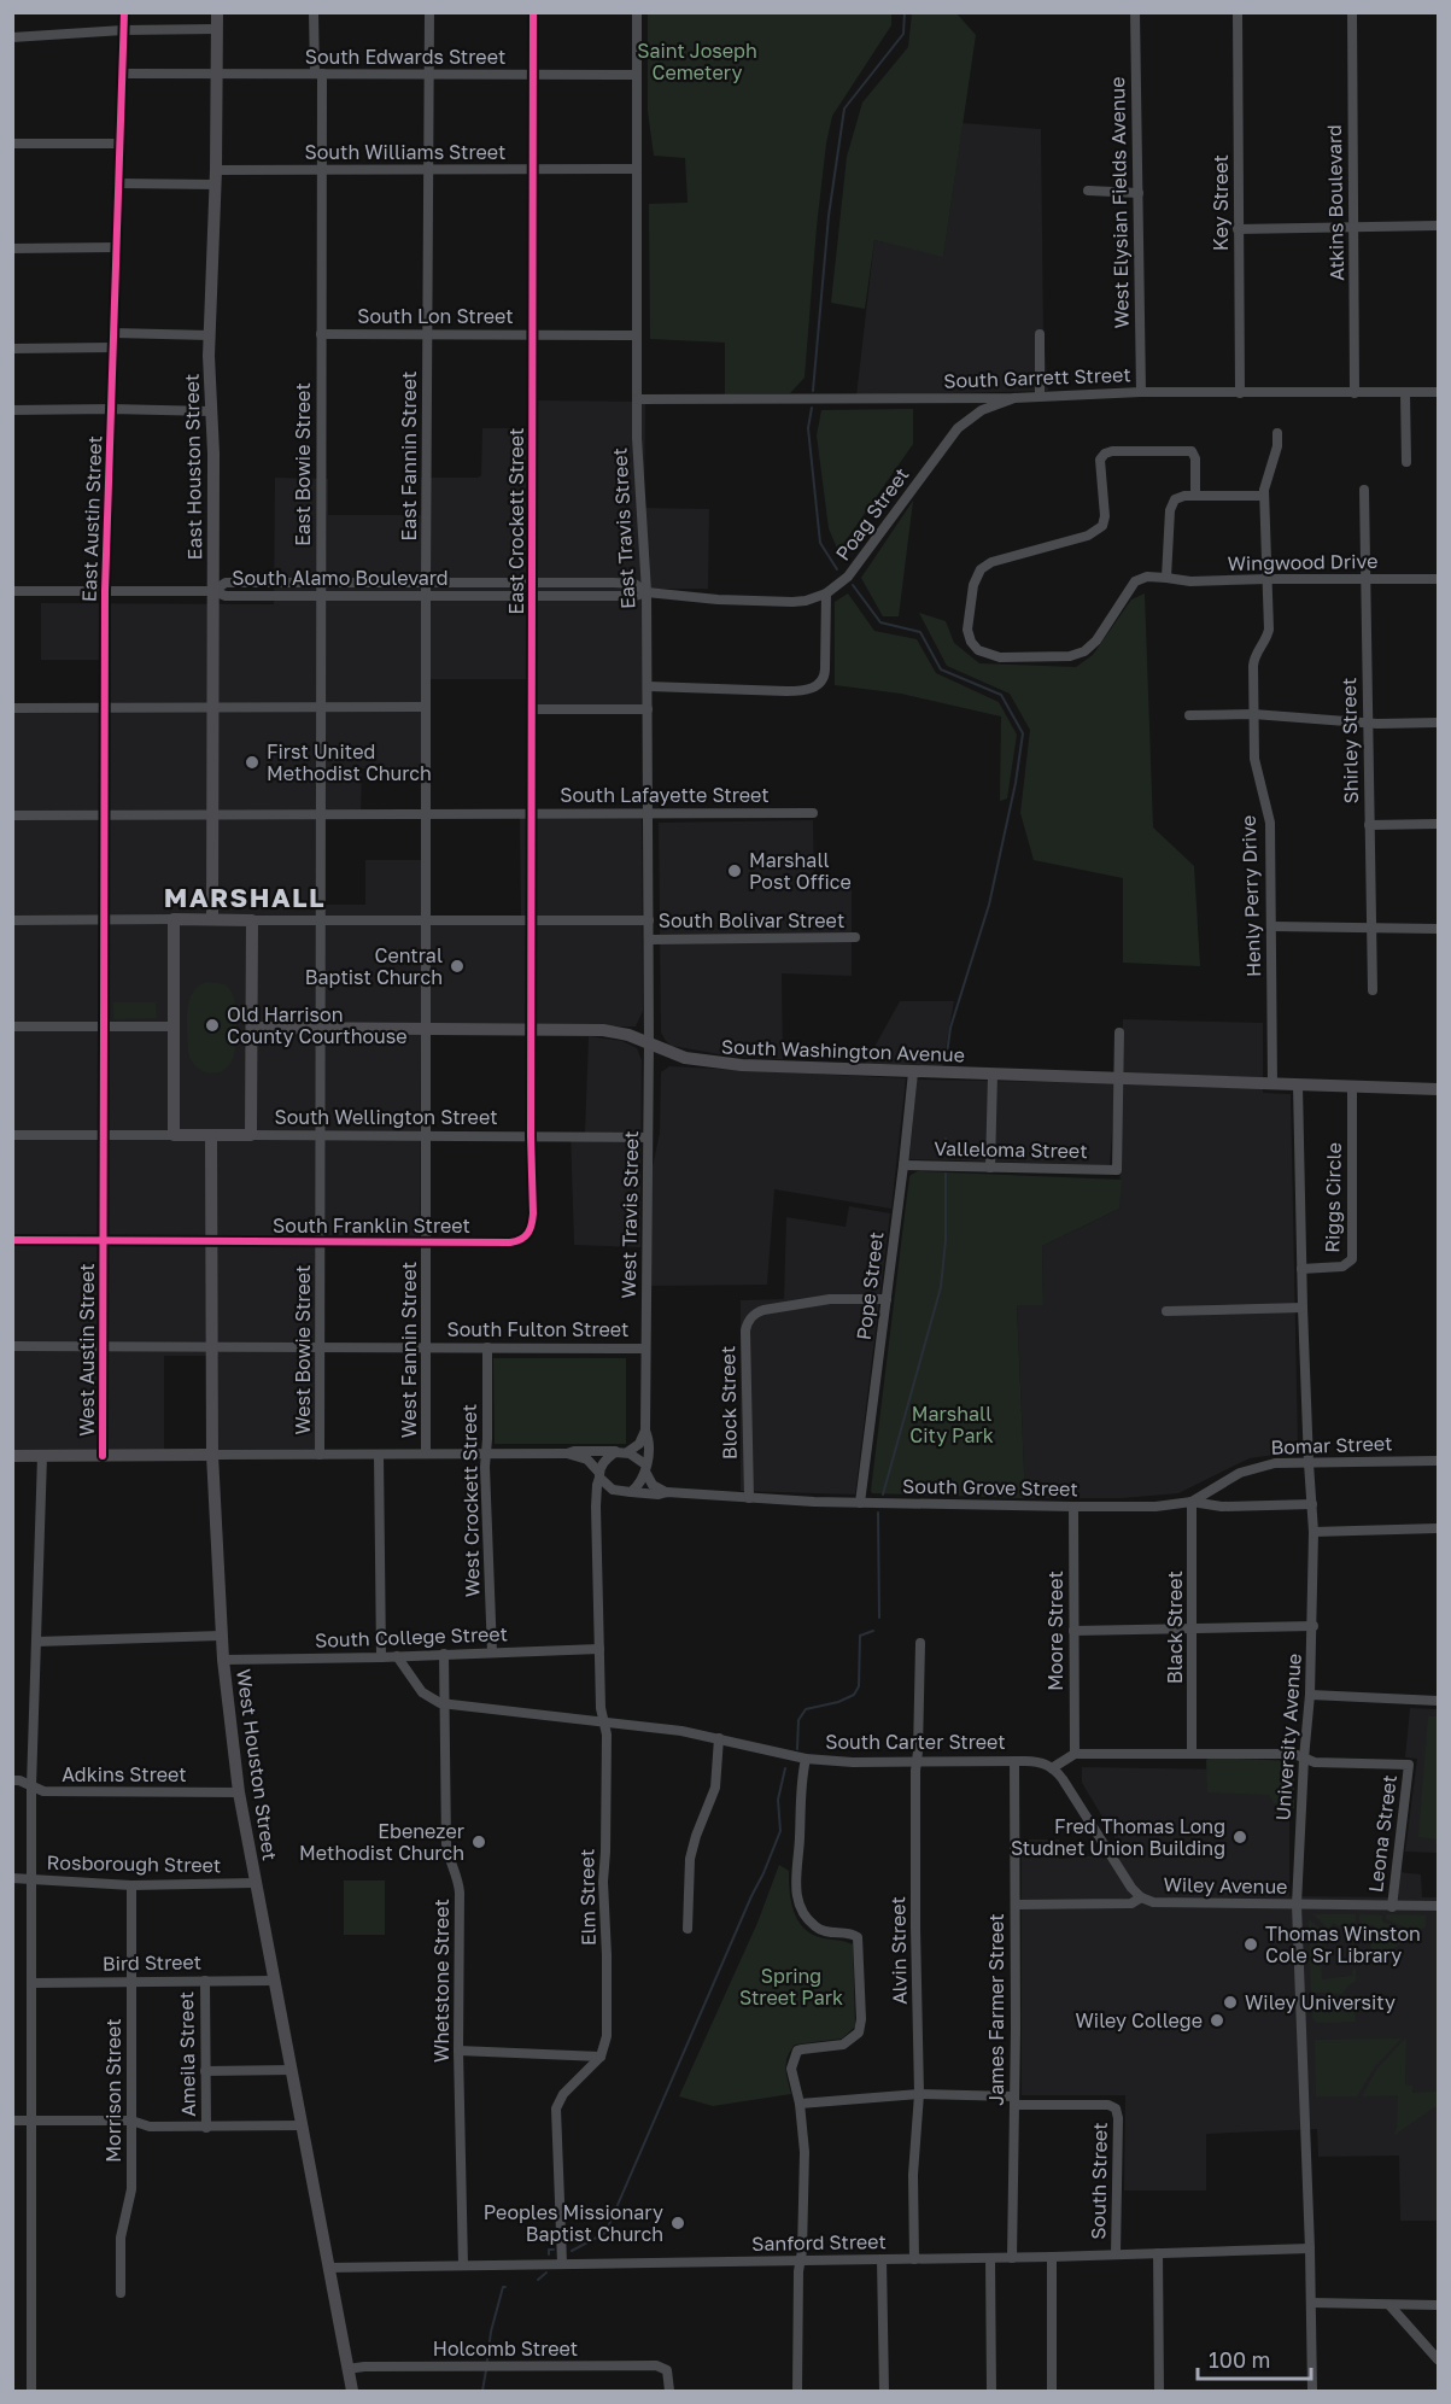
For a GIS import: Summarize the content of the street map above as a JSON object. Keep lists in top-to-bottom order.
{
  "streets": {
    "main road": [
      "East Houston Street",
      "South Bolivar Street",
      "South Washington Avenue",
      "South Wellington Street",
      "West Houston Street"
    ],
    "street": [
      "South Edwards Street",
      "South Williams Street",
      "West Elysian Fields Avenue",
      "Key Street",
      "Atkins Boulevard",
      "South Lon Street",
      "South Garrett Street",
      "East Fannin Street",
      "East Bowie Street",
      "Poag Street",
      "East Austin Street",
      "East Crockett Street",
      "East Travis Street",
      "Wingwood Drive",
      "South Alamo Boulevard",
      "Shirley Street",
      "South Lafayette Street",
      "Henly Perry Drive",
      "Valleloma Street",
      "Riggs Circle",
      "West Travis Street",
      "South Franklin Street",
      "Pope Street",
      "South Fulton Street",
      "West Austin Street",
      "West Bowie Street",
      "West Fannin Street",
      "Block Street",
      "Bomar Street",
      "South Grove Street",
      "West Crockett Street",
      "Black Street",
      "Moore Street",
      "South College Street",
      "University Avenue",
      "South Carter Street",
      "Adkins Street",
      "Leona Street",
      "Rosborough Street",
      "Wiley Avenue",
      "Elm Street",
      "Alvin Street",
      "Bird Street",
      "Whetstone Street",
      "James Farmer Street",
      "Ameila Street",
      "Morrison Street",
      "South Street",
      "Sanford Street",
      "Holcomb Street"
    ]
  },
  "crossings": [
    ["South Edwards Street", "East Fannin Street"],
    ["South Edwards Street", "East Bowie Street"],
    ["South Edwards Street", "East Houston Street"],
    ["South Edwards Street", "East Austin Street"],
    ["South Edwards Street", "East Crockett Street"],
    ["South Edwards Street", "East Travis Street"],
    ["South Williams Street", "East Fannin Street"],
    ["South Williams Street", "East Bowie Street"],
    ["South Williams Street", "East Houston Street"],
    ["South Williams Street", "East Crockett Street"],
    ["South Williams Street", "East Travis Street"],
    ["West Elysian Fields Avenue", "South Garrett Street"],
    ["Key Street", "South Garrett Street"],
    ["Atkins Boulevard", "South Garrett Street"],
    ["South Lon Street", "East Fannin Street"],
    ["South Lon Street", "East Bowie Street"],
    ["South Lon Street", "East Crockett Street"],
    ["South Lon Street", "East Travis Street"],
    ["South Garrett Street", "Poag Street"],
    ["South Garrett Street", "East Travis Street"],
    ["East Fannin Street", "South Alamo Boulevard"],
    ["East Fannin Street", "South Lafayette Street"],
    ["East Fannin Street", "South Bolivar Street"],
    ["East Fannin Street", "South Washington Avenue"],
    ["East Fannin Street", "West Fannin Street"],
    ["East Bowie Street", "South Alamo Boulevard"],
    ["East Bowie Street", "South Lafayette Street"],
    ["East Bowie Street", "South Bolivar Street"],
    ["East Bowie Street", "South Washington Avenue"],
    ["East Bowie Street", "West Bowie Street"],
    ["East Houston Street", "South Alamo Boulevard"],
    ["East Houston Street", "South Lafayette Street"],
    ["East Houston Street", "South Bolivar Street"],
    ["Poag Street", "South Alamo Boulevard"],
    ["East Austin Street", "South Lafayette Street"],
    ["East Austin Street", "West Austin Street"],
    ["East Crockett Street", "South Alamo Boulevard"],
    ["East Crockett Street", "South Lafayette Street"],
    ["East Crockett Street", "South Bolivar Street"],
    ["East Crockett Street", "South Washington Avenue"],
    ["East Travis Street", "South Alamo Boulevard"],
    ["East Travis Street", "South Lafayette Street"],
    ["East Travis Street", "South Bolivar Street"],
    ["East Travis Street", "South Washington Avenue"],
    ["East Travis Street", "West Travis Street"],
    ["Wingwood Drive", "Shirley Street"],
    ["Wingwood Drive", "Henly Perry Drive"],
    ["Henly Perry Drive", "South Washington Avenue"],
    ["South Washington Avenue", "Valleloma Street"],
    ["South Washington Avenue", "Riggs Circle"],
    ["South Washington Avenue", "West Travis Street"],
    ["South Washington Avenue", "Pope Street"],
    ["South Washington Avenue", "West Bowie Street"],
    ["South Washington Avenue", "West Fannin Street"],
    ["South Washington Avenue", "University Avenue"],
    ["South Wellington Street", "West Travis Street"],
    ["South Wellington Street", "South Franklin Street"],
    ["South Wellington Street", "West Bowie Street"],
    ["South Wellington Street", "West Fannin Street"],
    ["South Wellington Street", "West Houston Street"],
    ["Valleloma Street", "Pope Street"],
    ["Riggs Circle", "University Avenue"],
    ["West Travis Street", "South Fulton Street"],
    ["West Travis Street", "South Grove Street"],
    ["West Travis Street", "Elm Street"],
    ["South Franklin Street", "West Austin Street"],
    ["South Franklin Street", "West Bowie Street"],
    ["South Franklin Street", "West Fannin Street"],
    ["South Franklin Street", "West Houston Street"],
    ["Pope Street", "Block Street"],
    ["Pope Street", "South Grove Street"],
    ["South Fulton Street", "West Austin Street"],
    ["South Fulton Street", "West Bowie Street"],
    ["South Fulton Street", "West Fannin Street"],
    ["South Fulton Street", "West Crockett Street"],
    ["South Fulton Street", "West Houston Street"],
    ["Block Street", "South Grove Street"],
    ["Bomar Street", "South Grove Street"],
    ["Bomar Street", "Black Street"],
    ["Bomar Street", "University Avenue"],
    ["South Grove Street", "Black Street"],
    ["South Grove Street", "Moore Street"],
    ["South Grove Street", "University Avenue"],
    ["South Grove Street", "Elm Street"],
    ["West Crockett Street", "South College Street"],
    ["South College Street", "South Carter Street"],
    ["South College Street", "West Houston Street"],
    ["South College Street", "Elm Street"],
    ["South College Street", "Whetstone Street"],
    ["University Avenue", "Leona Street"],
    ["University Avenue", "Wiley Avenue"],
    ["University Avenue", "Sanford Street"],
    ["South Carter Street", "Elm Street"],
    ["South Carter Street", "Alvin Street"],
    ["South Carter Street", "Whetstone Street"],
    ["South Carter Street", "James Farmer Street"],
    ["West Houston Street", "Adkins Street"],
    ["West Houston Street", "Rosborough Street"],
    ["West Houston Street", "Bird Street"],
    ["West Houston Street", "Sanford Street"],
    ["West Houston Street", "Holcomb Street"],
    ["Leona Street", "Wiley Avenue"],
    ["Rosborough Street", "Morrison Street"],
    ["Wiley Avenue", "James Farmer Street"],
    ["Alvin Street", "Sanford Street"],
    ["Bird Street", "Ameila Street"],
    ["Bird Street", "Morrison Street"],
    ["Whetstone Street", "Sanford Street"],
    ["James Farmer Street", "South Street"],
    ["James Farmer Street", "Sanford Street"],
    ["South Street", "Sanford Street"]
  ],
  "districts": ["MARSHALL"],
  "parks": ["Saint Joseph Cemetery", "Marshall City Park", "Spring Street Park"],
  "places": [
    "First United Methodist Church",
    "Marshall Post Office",
    "Central Baptist Church",
    "Old Harrison County Courthouse",
    "Fred Thomas Long Studnet Union Building",
    "Ebenezer Methodist Church",
    "Thomas Winston Cole Sr Library",
    "Wiley University",
    "Wiley College",
    "Peoples Missionary Baptist Church"
  ],
  "scale_bar": "100 m"
}
